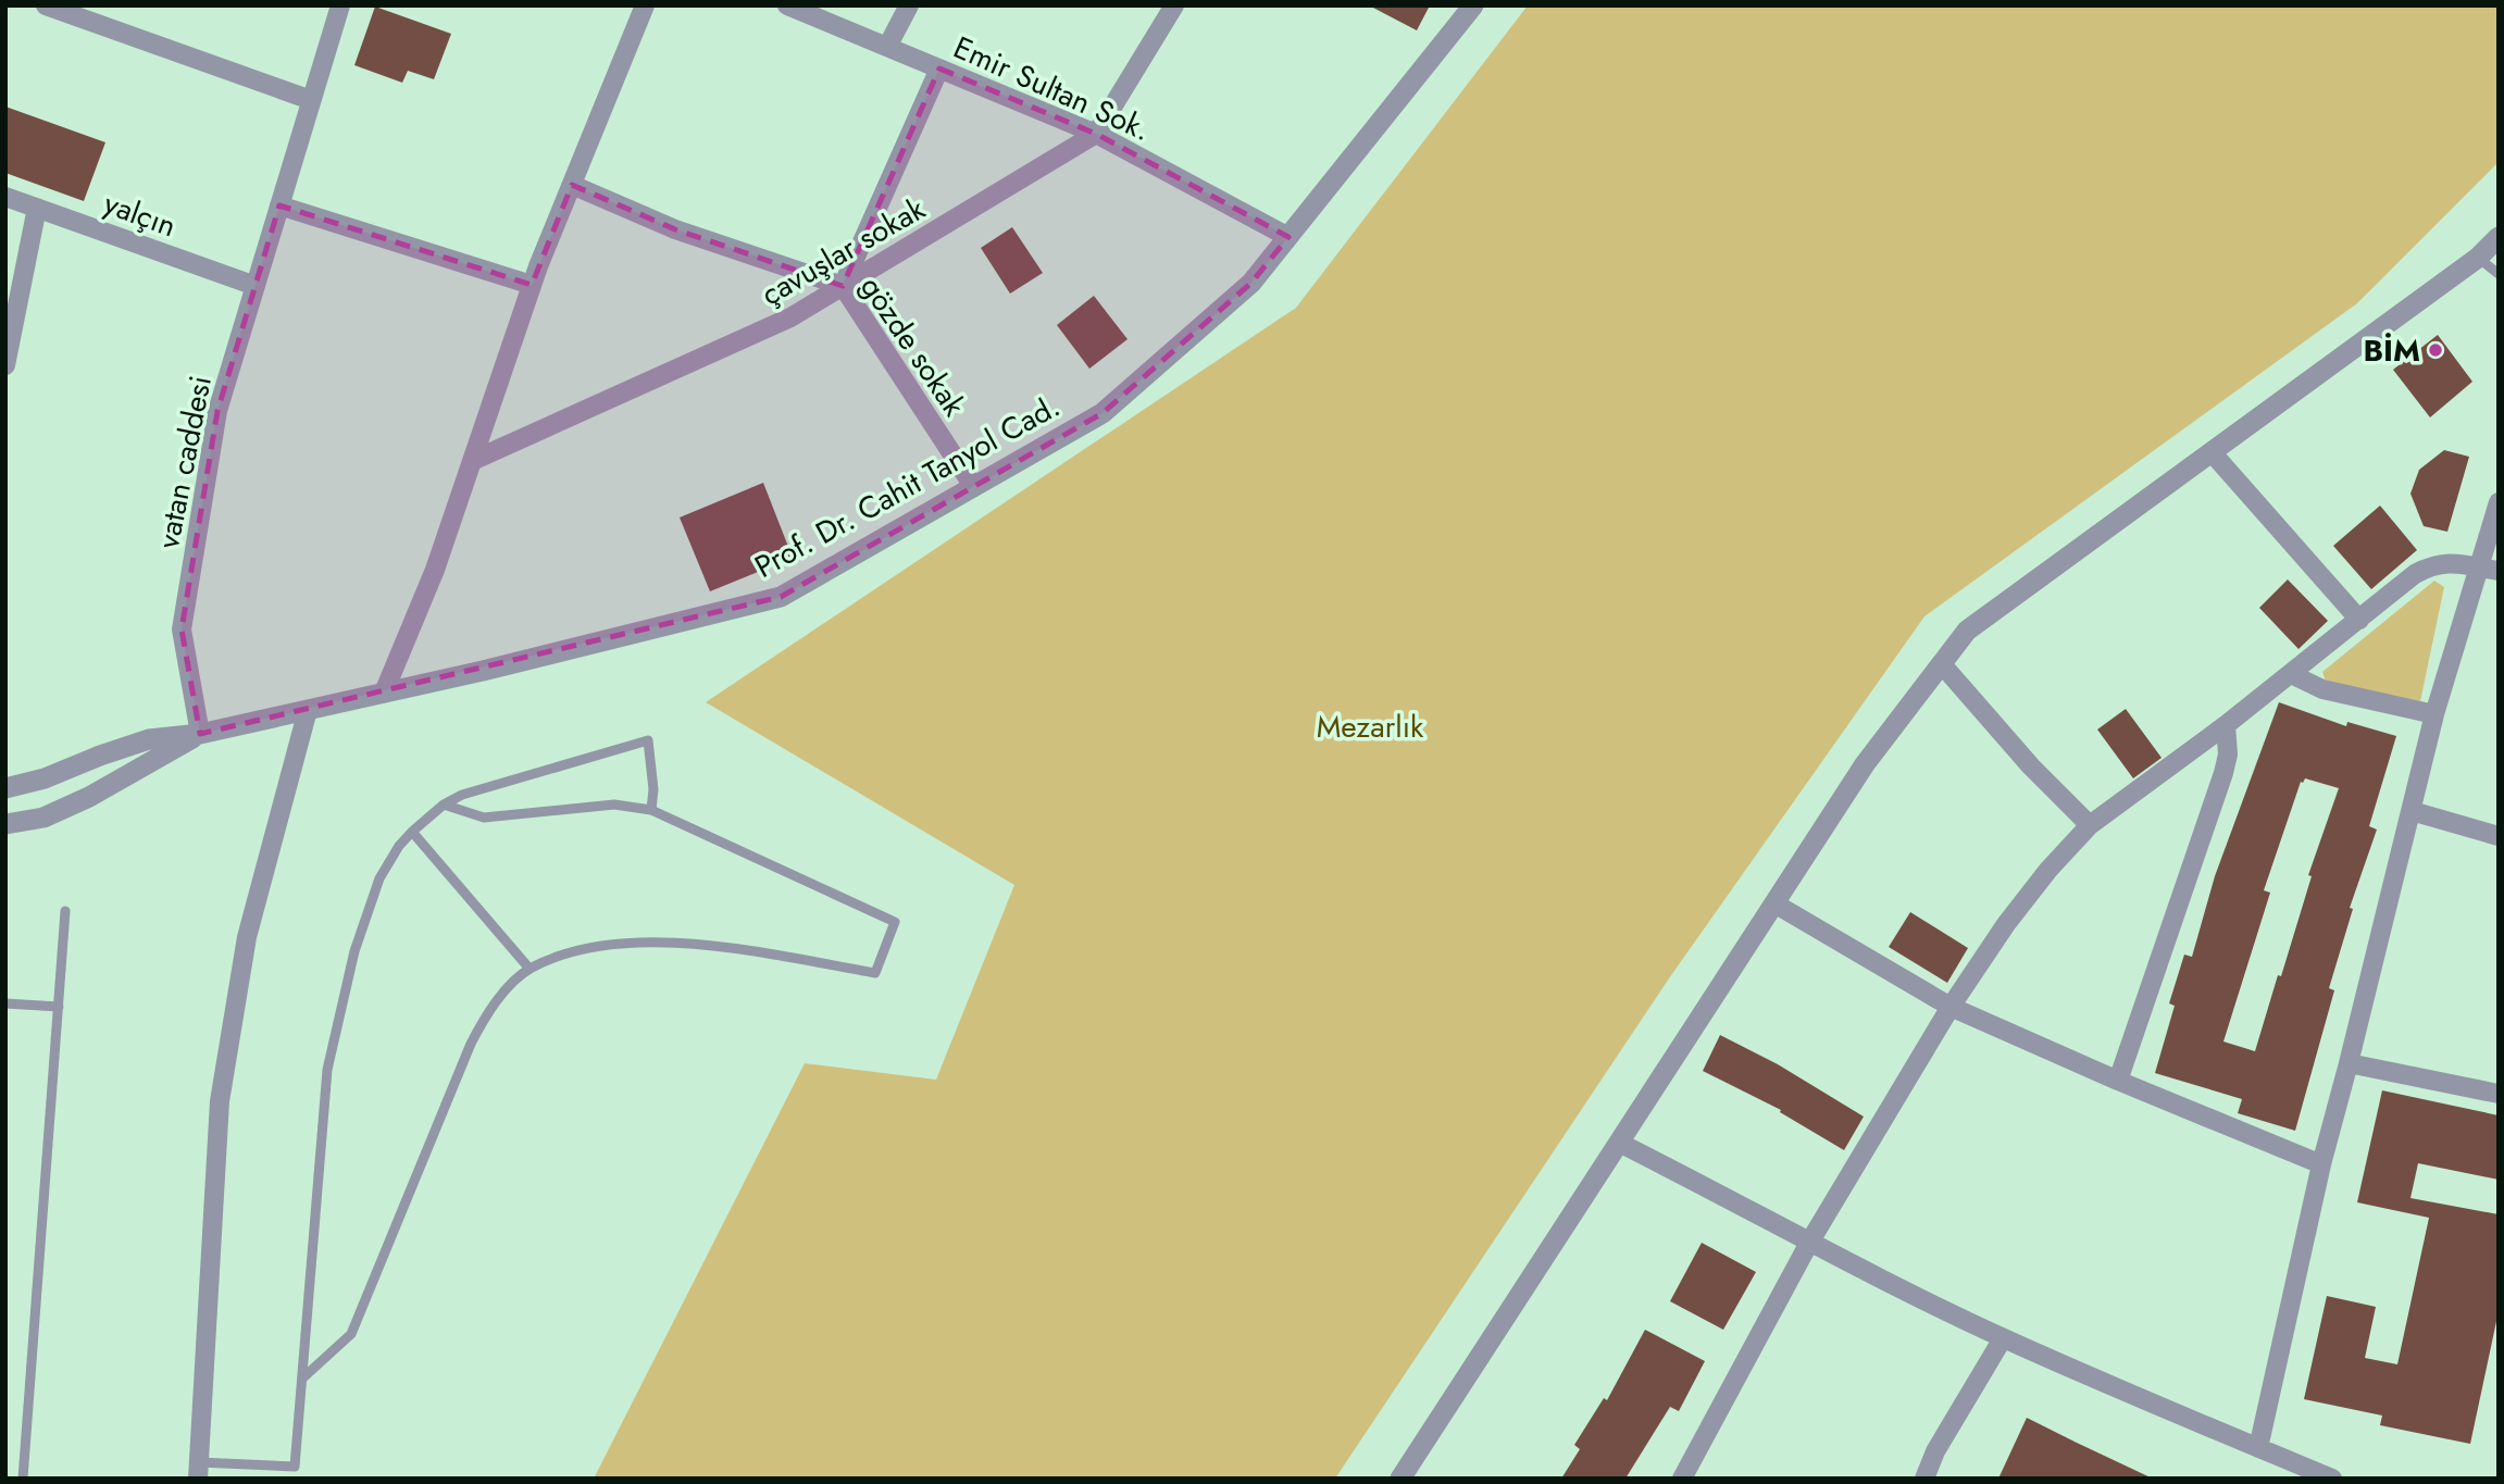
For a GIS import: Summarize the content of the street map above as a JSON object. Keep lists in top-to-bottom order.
{
  "streets": {
    "street": [
      "Emir Sultan Sok.",
      "yalçın",
      "çavuşlar sokak",
      "gözde sokak",
      "vatan caddesi",
      "Prof. Dr. Cahit Tanyol Cad."
    ]
  },
  "crossings": [
    ["Emir Sultan Sok.", "çavuşlar sokak"],
    ["Emir Sultan Sok.", "Prof. Dr. Cahit Tanyol Cad."],
    ["yalçın", "vatan caddesi"],
    ["çavuşlar sokak", "gözde sokak"],
    ["gözde sokak", "Prof. Dr. Cahit Tanyol Cad."],
    ["vatan caddesi", "Prof. Dr. Cahit Tanyol Cad."]
  ],
  "parks": ["Mezarlık"],
  "places": ["BİM"]
}
